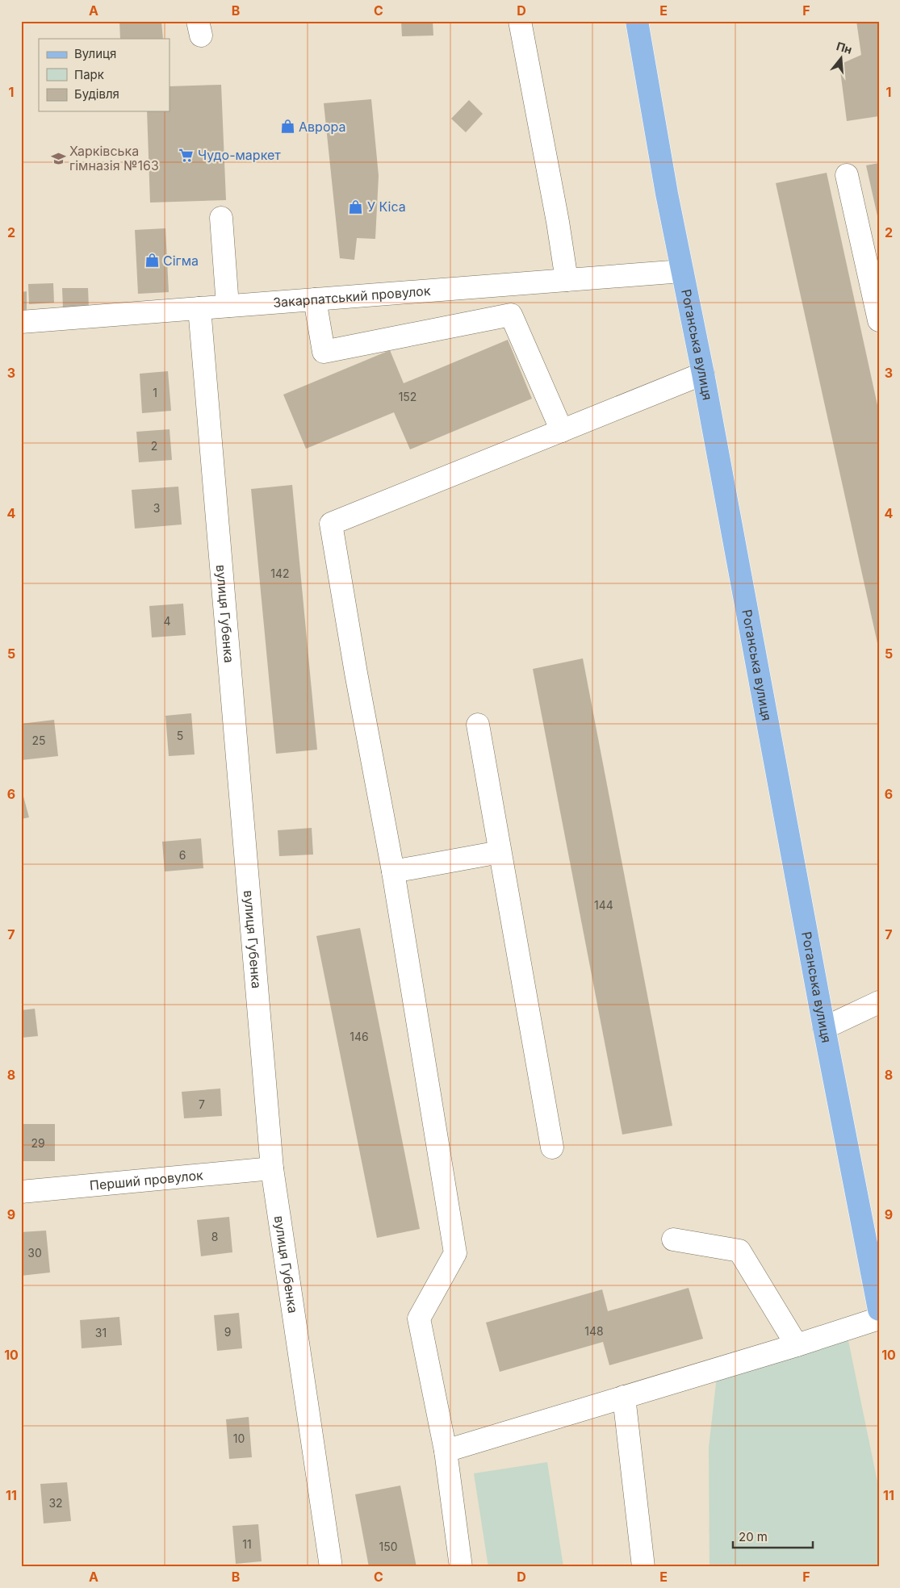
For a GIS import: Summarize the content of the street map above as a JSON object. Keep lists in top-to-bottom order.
{
  "streets": {
    "main road": ["Роганська вулиця"],
    "street": ["Закарпатський провулок", "вулиця Губенка", "Перший провулок"]
  },
  "crossings": [
    ["Закарпатський провулок", "Роганська вулиця"],
    ["Закарпатський провулок", "вулиця Губенка"],
    ["вулиця Губенка", "Перший провулок"]
  ],
  "places": {
    "shop": ["Аврора", "У Кіса", "Сігма"],
    "supermarket": ["Чудо-маркет"],
    "school or university": ["Харківська гімназія №163"]
  },
  "house_numbers": [
    "1",
    "152",
    "2",
    "3",
    "142",
    "4",
    "5",
    "25",
    "6",
    "144",
    "146",
    "7",
    "29",
    "8",
    "30",
    "148",
    "9",
    "31",
    "10",
    "32",
    "11",
    "150"
  ],
  "legend": ["Вулиця", "Парк", "Будівля"],
  "scale_bar": "20 m",
  "north": "top",
  "grid": {
    "columns": [
      "A",
      "B",
      "C",
      "D",
      "E",
      "F"
    ],
    "rows": [
      "1",
      "2",
      "3",
      "4",
      "5",
      "6",
      "7",
      "8",
      "9",
      "10",
      "11"
    ]
  }
}
